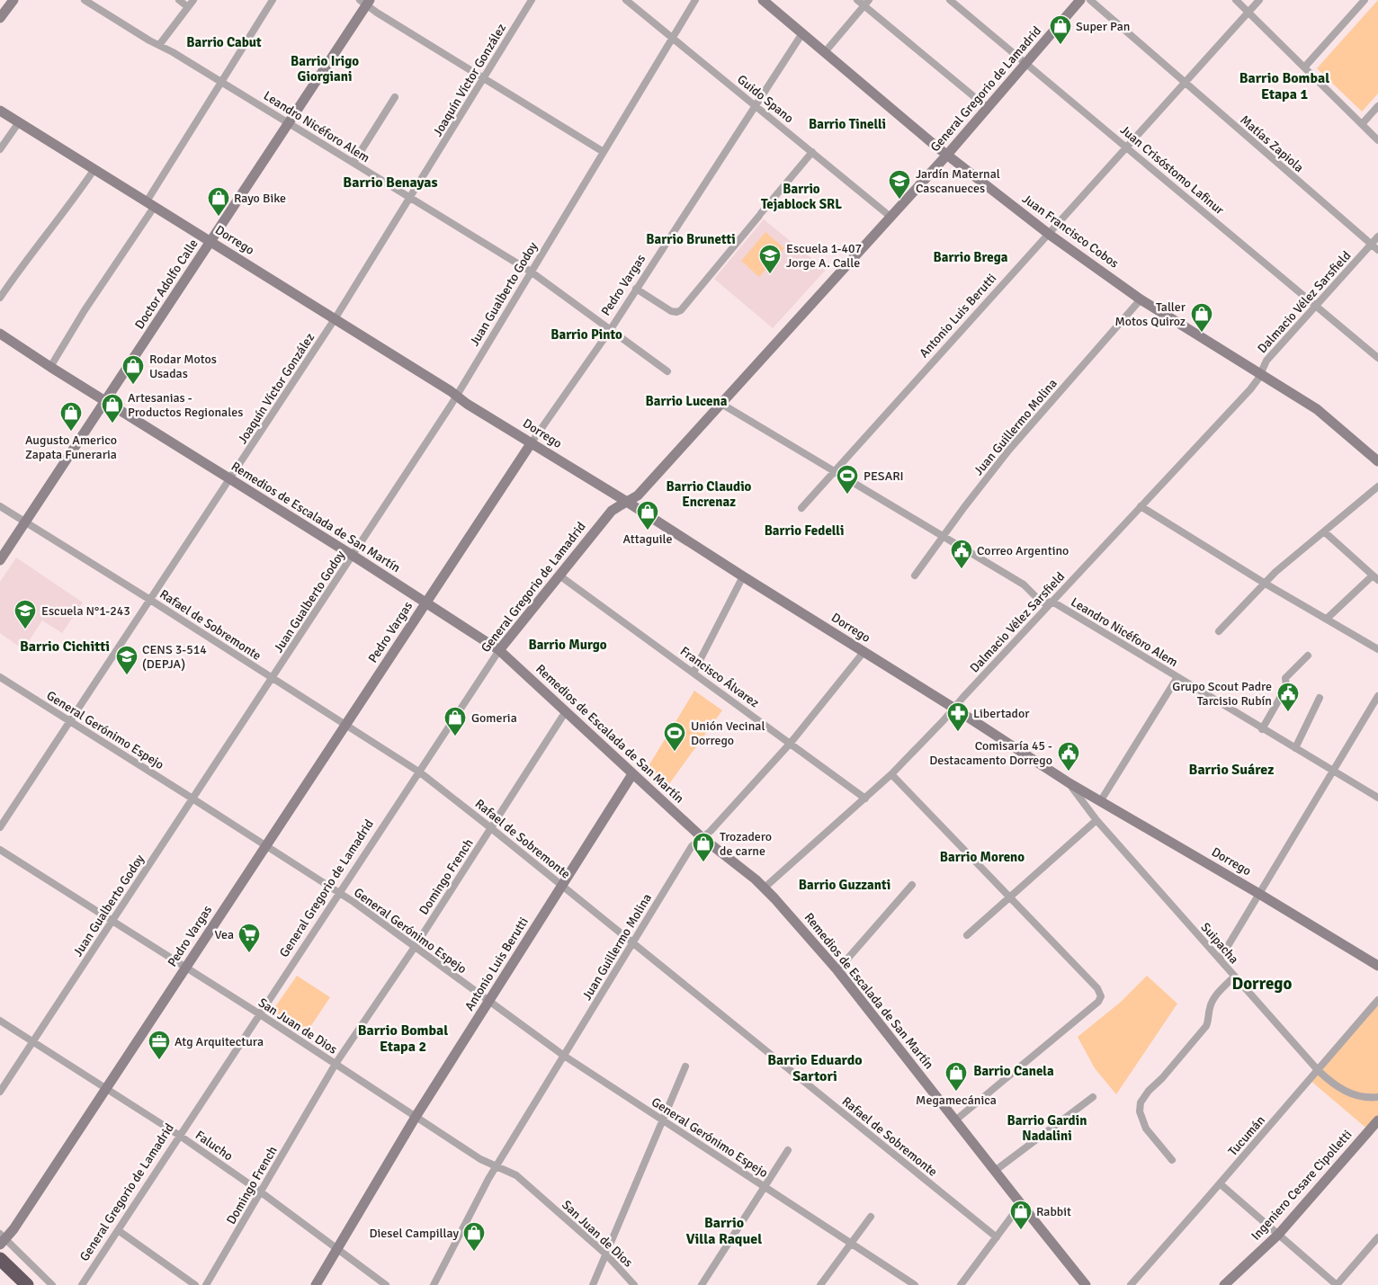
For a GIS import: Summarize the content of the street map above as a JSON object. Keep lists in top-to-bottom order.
{
  "streets": {
    "main road": [
      "General Gregorio de Lamadrid",
      "Juan Francisco Cobos",
      "Dorrego",
      "Doctor Adolfo Calle",
      "Pedro Vargas",
      "Antonio Luis Berutti",
      "Remedios de Escalada de San Martín",
      "Ingeniero Cesare Cipolletti"
    ],
    "street": [
      "Joaquín Víctor González",
      "Guido Spano",
      "Leandro Nicéforo Alem",
      "Matías Zapiola",
      "Juan Crisóstomo Lafinur",
      "Juan Gualberto Godoy",
      "Dalmacio Vélez Sarsfield",
      "Juan Guillermo Molina",
      "Rafael de Sobremonte",
      "Francisco Álvarez",
      "General Gerónimo Espejo",
      "Domingo French",
      "Suipacha",
      "San Juan de Dios",
      "Tucumán",
      "Falucho"
    ]
  },
  "crossings": [
    ["Joaquín Víctor González", "Leandro Nicéforo Alem"],
    ["Joaquín Víctor González", "Dorrego"],
    ["Joaquín Víctor González", "Remedios de Escalada de San Martín"],
    ["Joaquín Víctor González", "Rafael de Sobremonte"],
    ["Joaquín Víctor González", "General Gerónimo Espejo"],
    ["General Gregorio de Lamadrid", "Guido Spano"],
    ["General Gregorio de Lamadrid", "Leandro Nicéforo Alem"],
    ["General Gregorio de Lamadrid", "Juan Crisóstomo Lafinur"],
    ["General Gregorio de Lamadrid", "Juan Francisco Cobos"],
    ["General Gregorio de Lamadrid", "Dorrego"],
    ["General Gregorio de Lamadrid", "Remedios de Escalada de San Martín"],
    ["General Gregorio de Lamadrid", "Rafael de Sobremonte"],
    ["General Gregorio de Lamadrid", "Francisco Álvarez"],
    ["General Gregorio de Lamadrid", "General Gerónimo Espejo"],
    ["General Gregorio de Lamadrid", "San Juan de Dios"],
    ["General Gregorio de Lamadrid", "Falucho"],
    ["Guido Spano", "Pedro Vargas"],
    ["Guido Spano", "Juan Gualberto Godoy"],
    ["Leandro Nicéforo Alem", "Doctor Adolfo Calle"],
    ["Leandro Nicéforo Alem", "Pedro Vargas"],
    ["Leandro Nicéforo Alem", "Juan Gualberto Godoy"],
    ["Leandro Nicéforo Alem", "Dalmacio Vélez Sarsfield"],
    ["Leandro Nicéforo Alem", "Antonio Luis Berutti"],
    ["Leandro Nicéforo Alem", "Juan Guillermo Molina"],
    ["Matías Zapiola", "Dalmacio Vélez Sarsfield"],
    ["Matías Zapiola", "Antonio Luis Berutti"],
    ["Juan Crisóstomo Lafinur", "Dalmacio Vélez Sarsfield"],
    ["Juan Crisóstomo Lafinur", "Antonio Luis Berutti"],
    ["Juan Francisco Cobos", "Pedro Vargas"],
    ["Juan Francisco Cobos", "Dalmacio Vélez Sarsfield"],
    ["Juan Francisco Cobos", "Antonio Luis Berutti"],
    ["Juan Francisco Cobos", "Juan Guillermo Molina"],
    ["Dorrego", "Doctor Adolfo Calle"],
    ["Dorrego", "Pedro Vargas"],
    ["Dorrego", "Juan Gualberto Godoy"],
    ["Dorrego", "Dalmacio Vélez Sarsfield"],
    ["Dorrego", "Juan Guillermo Molina"],
    ["Dorrego", "Suipacha"],
    ["Doctor Adolfo Calle", "Remedios de Escalada de San Martín"],
    ["Doctor Adolfo Calle", "Rafael de Sobremonte"],
    ["Pedro Vargas", "Remedios de Escalada de San Martín"],
    ["Pedro Vargas", "Rafael de Sobremonte"],
    ["Pedro Vargas", "General Gerónimo Espejo"],
    ["Pedro Vargas", "San Juan de Dios"],
    ["Pedro Vargas", "Falucho"],
    ["Juan Gualberto Godoy", "Remedios de Escalada de San Martín"],
    ["Juan Gualberto Godoy", "Rafael de Sobremonte"],
    ["Juan Gualberto Godoy", "General Gerónimo Espejo"],
    ["Juan Gualberto Godoy", "San Juan de Dios"],
    ["Juan Gualberto Godoy", "Falucho"],
    ["Dalmacio Vélez Sarsfield", "Remedios de Escalada de San Martín"],
    ["Dalmacio Vélez Sarsfield", "Francisco Álvarez"],
    ["Antonio Luis Berutti", "Remedios de Escalada de San Martín"],
    ["Antonio Luis Berutti", "Rafael de Sobremonte"],
    ["Antonio Luis Berutti", "General Gerónimo Espejo"],
    ["Antonio Luis Berutti", "San Juan de Dios"],
    ["Antonio Luis Berutti", "Falucho"],
    ["Juan Guillermo Molina", "Remedios de Escalada de San Martín"],
    ["Juan Guillermo Molina", "Rafael de Sobremonte"],
    ["Juan Guillermo Molina", "Francisco Álvarez"],
    ["Juan Guillermo Molina", "General Gerónimo Espejo"],
    ["Juan Guillermo Molina", "San Juan de Dios"],
    ["Remedios de Escalada de San Martín", "Domingo French"],
    ["Rafael de Sobremonte", "Domingo French"],
    ["General Gerónimo Espejo", "Domingo French"],
    ["Domingo French", "San Juan de Dios"],
    ["Domingo French", "Falucho"],
    ["Suipacha", "Tucumán"]
  ],
  "districts": [
    "Barrio Cabut",
    "Barrio Irigo Giorgiani",
    "Barrio Bombal Etapa 1",
    "Barrio Tinelli",
    "Barrio Benayas",
    "Barrio Tejablock SRL",
    "Barrio Brunetti",
    "Barrio Brega",
    "Barrio Pinto",
    "Barrio Lucena",
    "Barrio Claudio Encrenaz",
    "Barrio Fedelli",
    "Barrio Murgo",
    "Barrio Cichitti",
    "Barrio Suárez",
    "Barrio Moreno",
    "Barrio Guzzanti",
    "Dorrego",
    "Barrio Bombal Etapa 2",
    "Barrio Eduardo Sartori",
    "Barrio Canela",
    "Barrio Gardin Nadalini",
    "Barrio Villa Raquel"
  ],
  "places": {
    "shop": [
      "Super Pan",
      "Rayo Bike",
      "Taller Motos Quiroz",
      "Rodar Motos Usadas",
      "Artesanias - Productos Regionales",
      "Augusto Americo Zapata Funeraria",
      "Attaguile",
      "Gomeria",
      "Trozadero de carne",
      "Megamecánica",
      "Rabbit",
      "Diesel Campillay"
    ],
    "school or university": [
      "Jardín Maternal Cascanueces",
      "Escuela 1-407 Jorge A. Calle",
      "Escuela N°1-243",
      "CENS 3-514 (DEPJA)"
    ],
    "sports": ["PESARI", "Unión Vecinal Dorrego"],
    "public building": ["Correo Argentino", "Grupo Scout Padre Tarcisio Rubín", "Comisaría 45 - Destacamento Dorrego"],
    "pharmacy": ["Libertador"],
    "supermarket": ["Vea"],
    "office": ["Atg Arquitectura"]
  }
}
